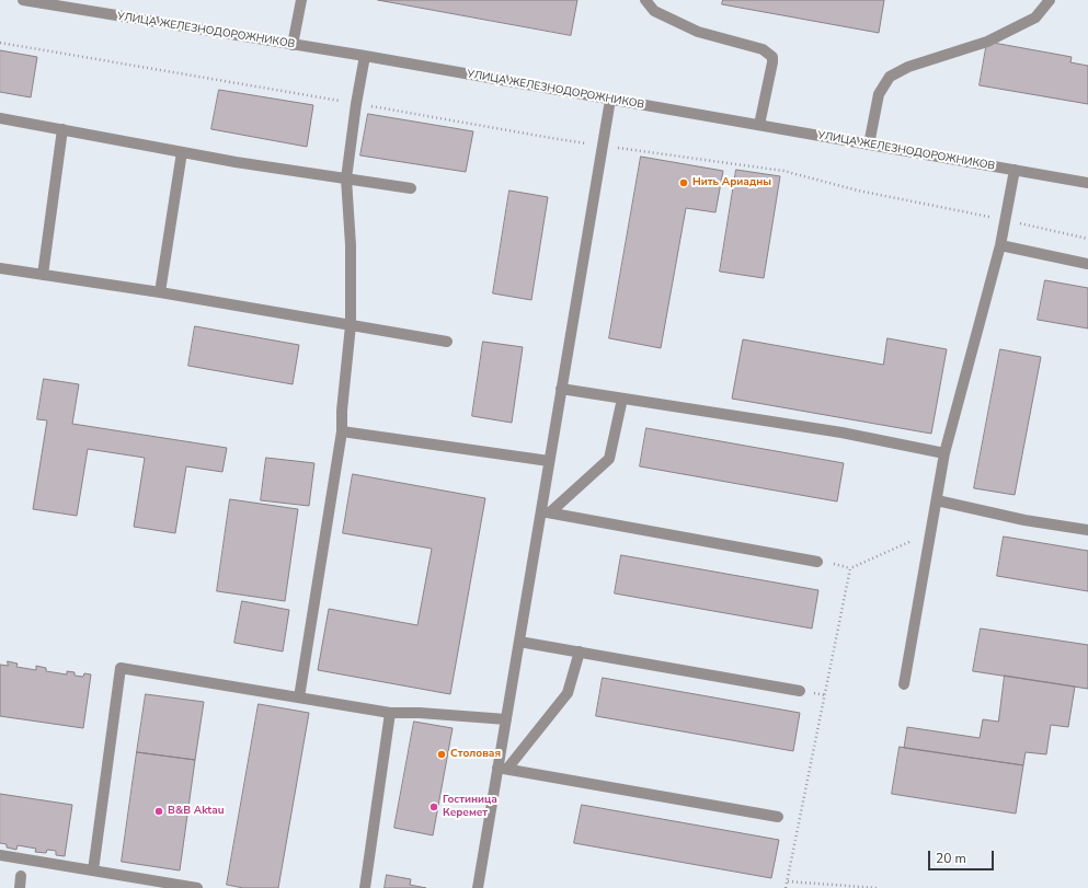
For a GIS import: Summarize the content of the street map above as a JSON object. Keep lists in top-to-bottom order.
{
  "streets": {
    "street": ["УЛИЦА ЖЕЛЕЗНОДОРОЖНИКОВ"]
  },
  "places": [
    "Нить Ариадны",
    "Столовая",
    "Гостиница Керемет",
    "B&B Aktau"
  ],
  "scale_bar": "20 m"
}
